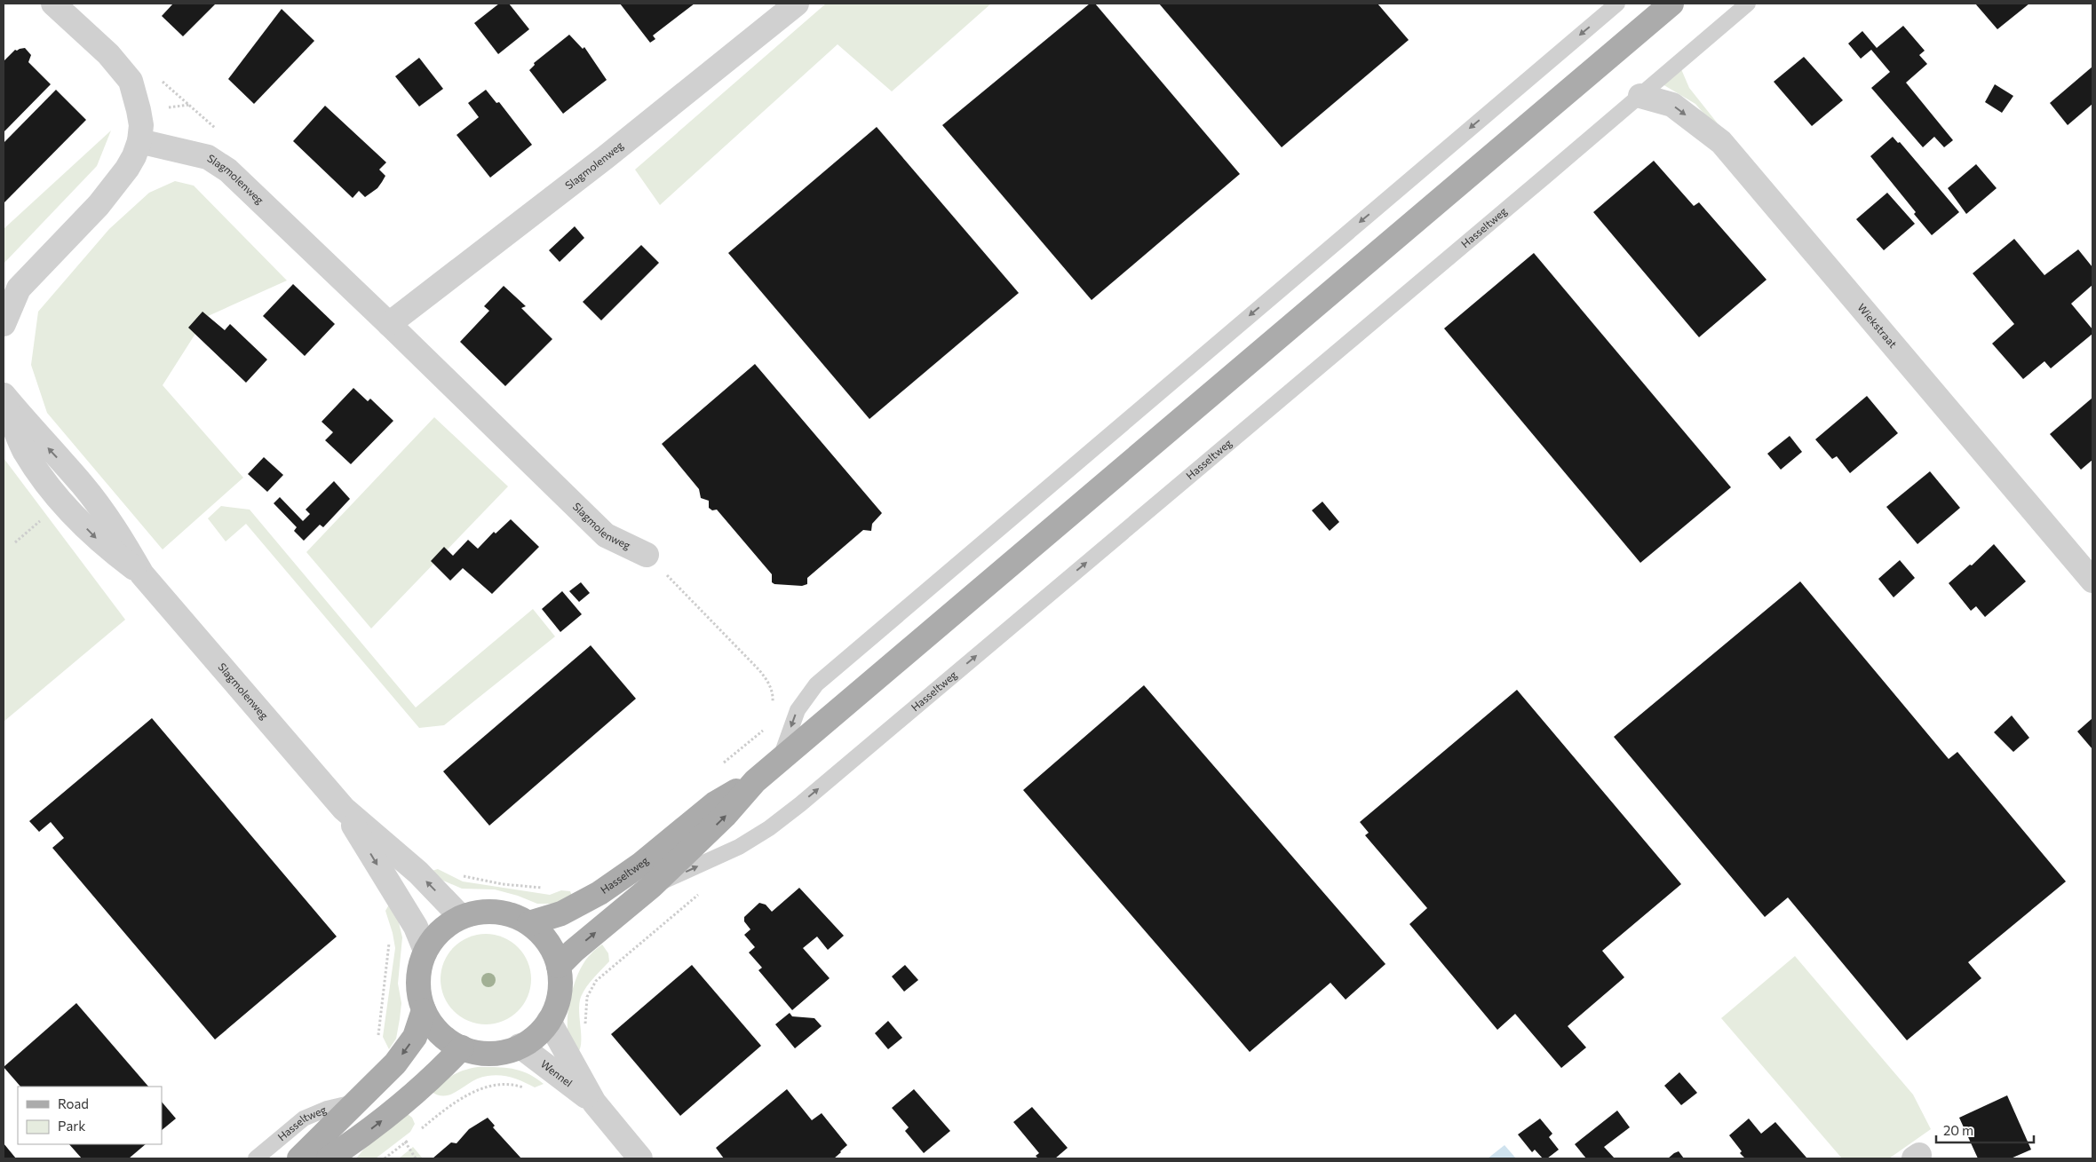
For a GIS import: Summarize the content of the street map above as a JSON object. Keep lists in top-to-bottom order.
{
  "streets": {
    "main road": ["Hasseltweg"],
    "street": ["Slagmolenweg", "Wiekstraat", "Wennel"]
  },
  "crossings": [
    ["Slagmolenweg", "Hasseltweg"],
    ["Slagmolenweg", "Wennel"],
    ["Hasseltweg", "Wiekstraat"],
    ["Hasseltweg", "Wennel"]
  ],
  "one_way": ["Wiekstraat"],
  "legend": ["Road", "Park"],
  "scale_bar": "20 m"
}
